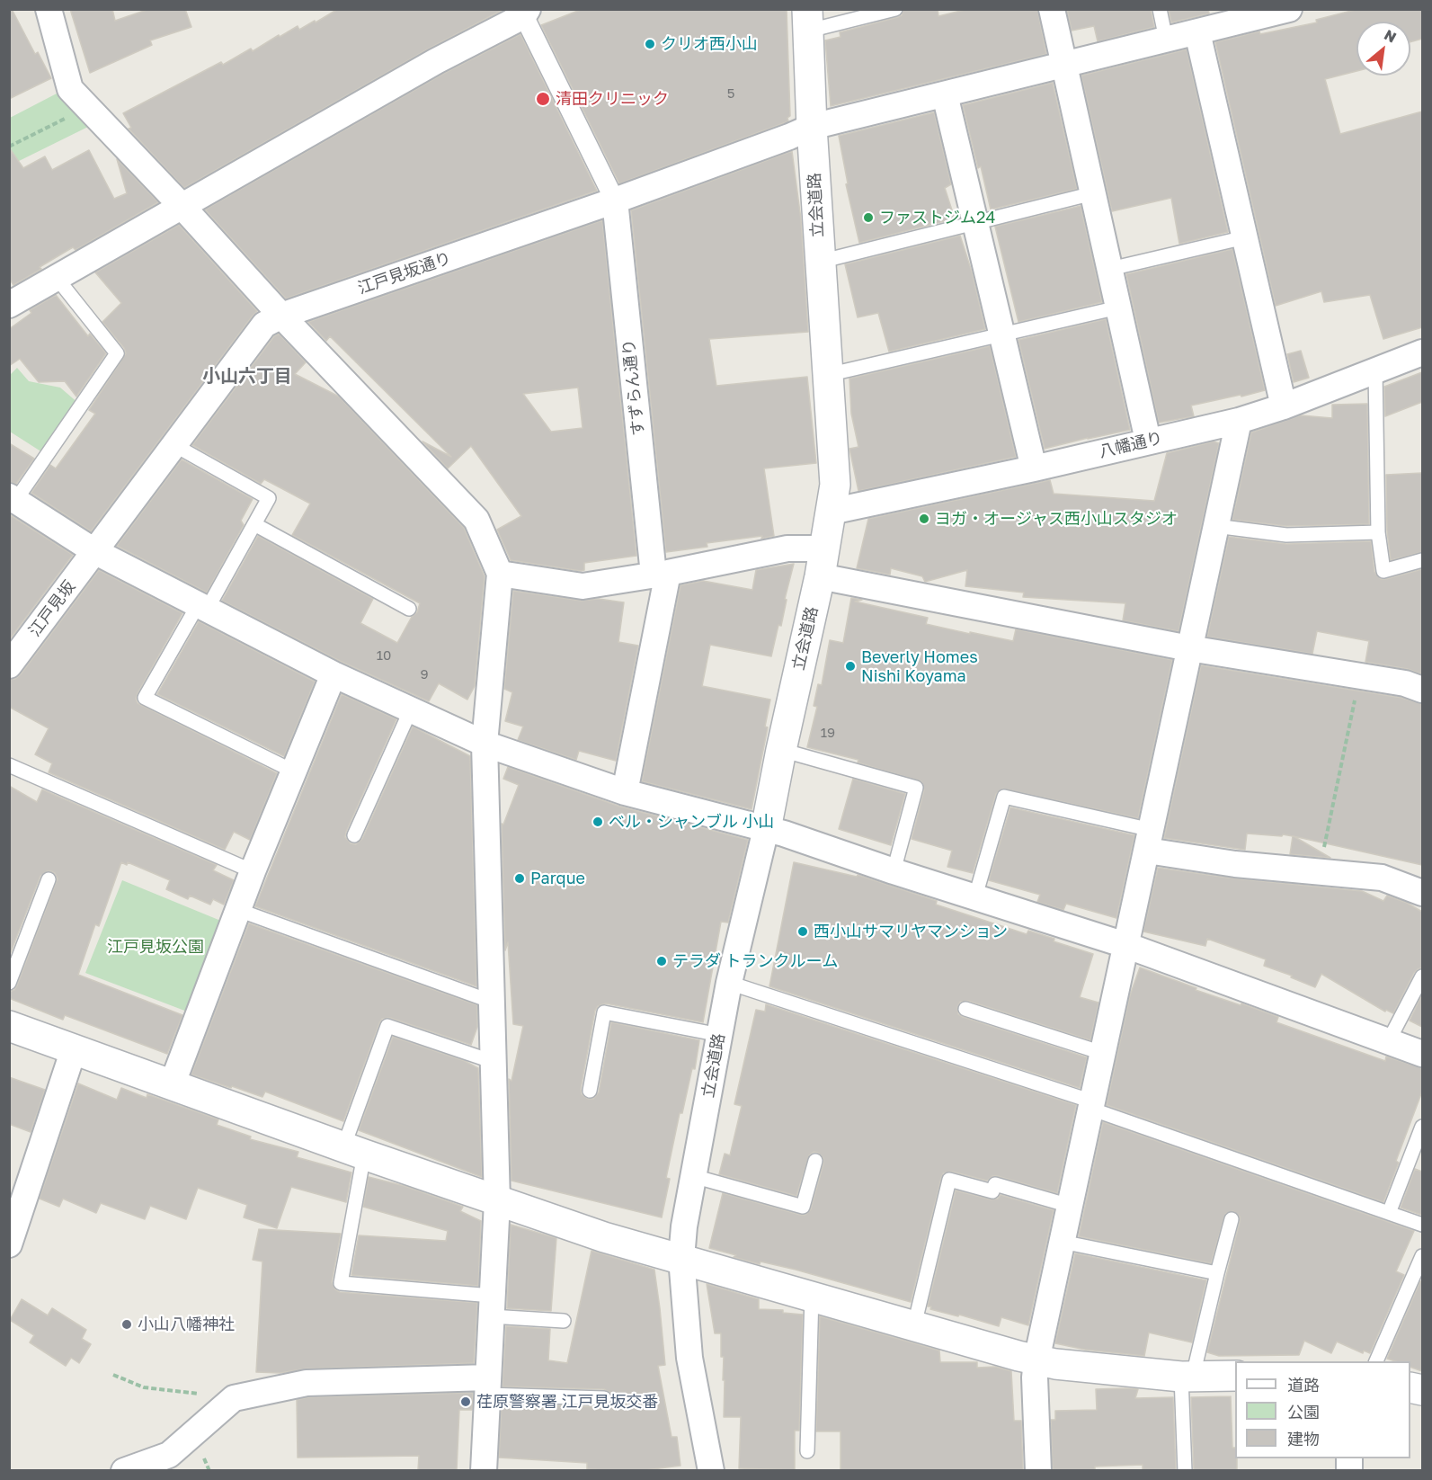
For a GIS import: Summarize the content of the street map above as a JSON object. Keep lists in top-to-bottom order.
{
  "streets": {
    "street": [
      "立会道路",
      "江戸見坂通り",
      "すずらん通り",
      "八幡通り",
      "江戸見坂"
    ]
  },
  "crossings": [
    ["立会道路", "江戸見坂通り"],
    ["立会道路", "八幡通り"],
    ["江戸見坂通り", "すずらん通り"],
    ["江戸見坂通り", "江戸見坂"]
  ],
  "districts": ["小山六丁目"],
  "parks": ["江戸見坂公園"],
  "places": [
    "クリオ西小山",
    "清田クリニック",
    "ファストジム24",
    "ヨガ・オージャス西小山スタジオ",
    "Beverly Homes Nishi Koyama",
    "ベル・シャンブル 小山",
    "Parque",
    "西小山サマリヤマンション",
    "テラダ トランクルーム",
    "小山八幡神社",
    "荏原警察署 江戸見坂交番"
  ],
  "house_numbers": [
    "5",
    "10",
    "9",
    "19"
  ],
  "legend": ["道路", "公園", "建物"],
  "north": "top right"
}
